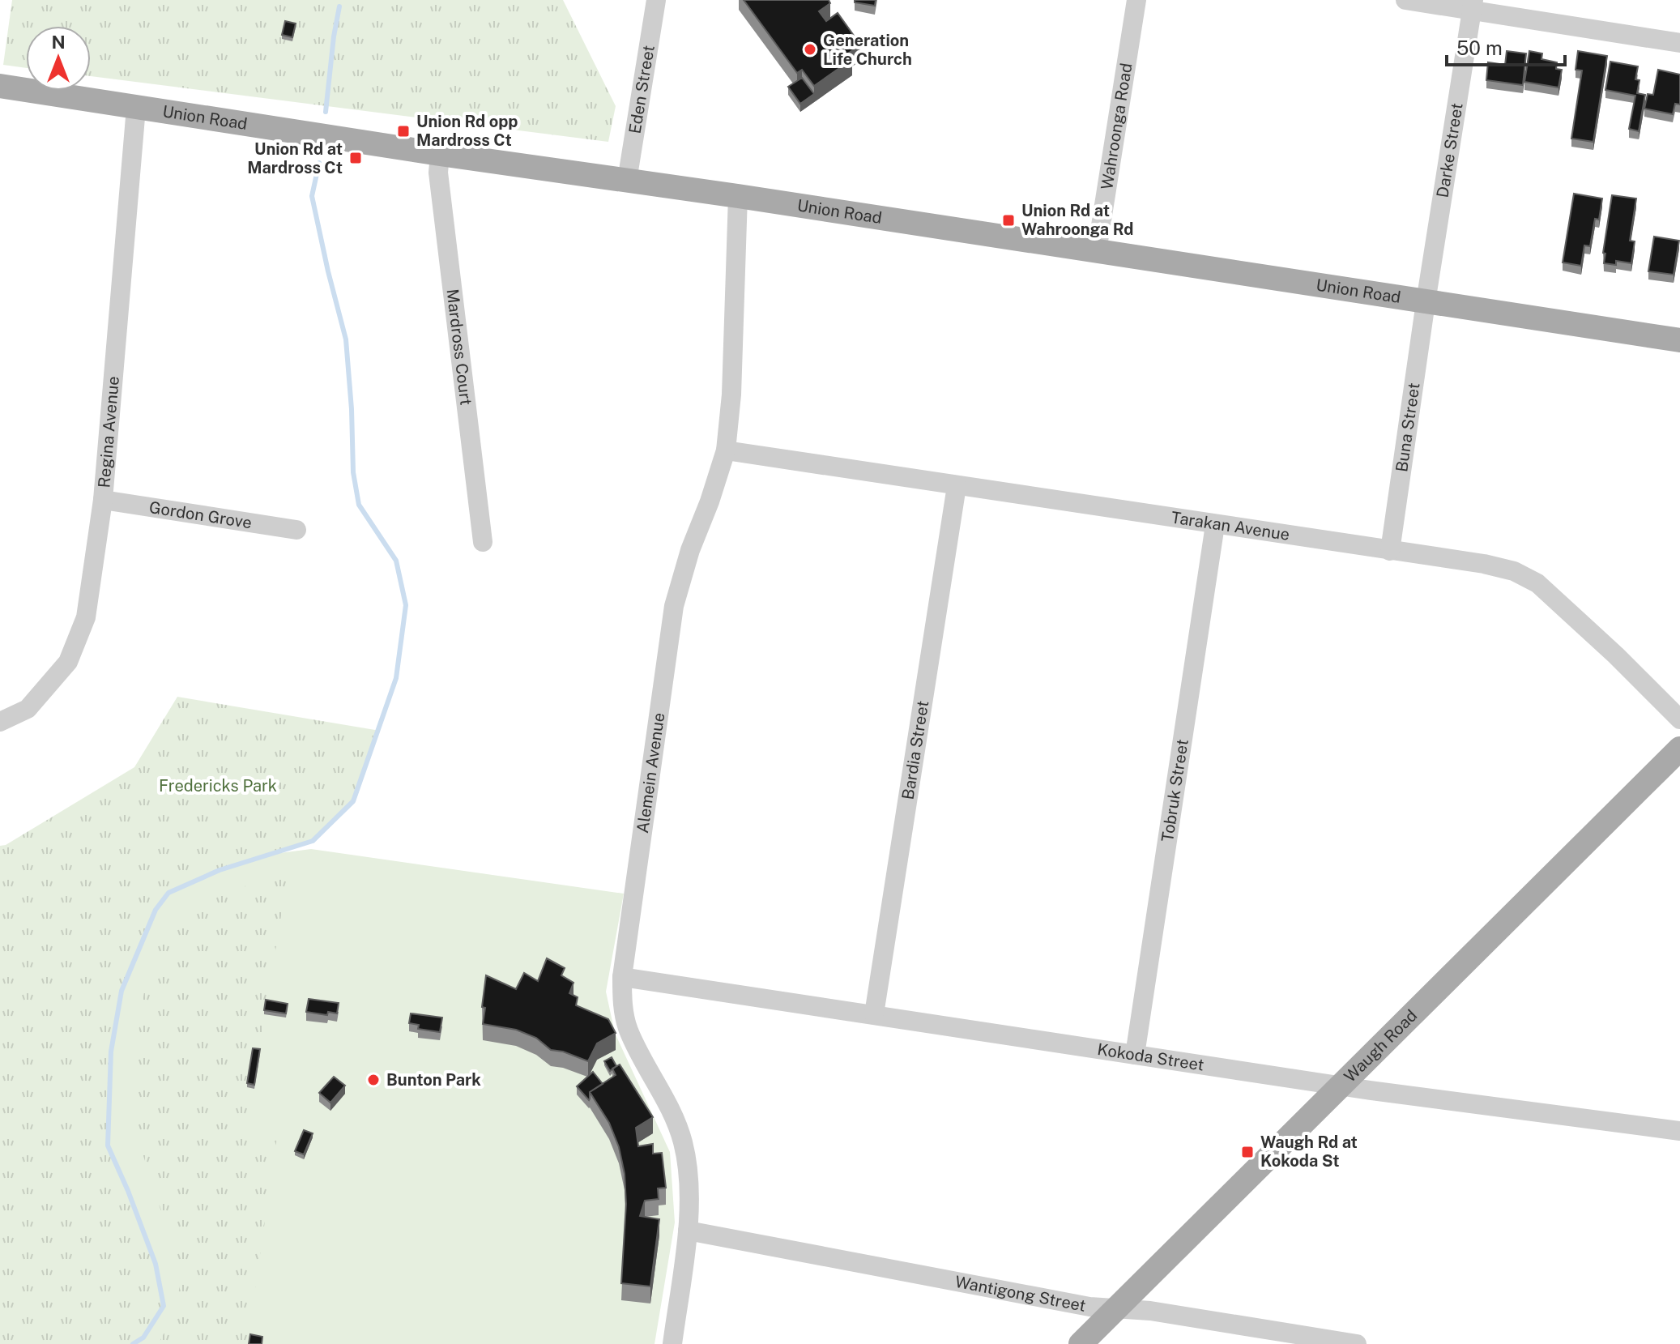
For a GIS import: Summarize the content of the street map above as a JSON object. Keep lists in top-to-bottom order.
{
  "streets": {
    "main road": ["Union Road", "Waugh Road"],
    "street": [
      "Eden Street",
      "Wahroonga Road",
      "Darke Street",
      "Mardross Court",
      "Buna Street",
      "Regina Avenue",
      "Gordon Grove",
      "Tarakan Avenue",
      "Bardia Street",
      "Alemein Avenue",
      "Tobruk Street",
      "Kokoda Street",
      "Wantigong Street"
    ]
  },
  "crossings": [
    ["Eden Street", "Union Road"],
    ["Union Road", "Wahroonga Road"],
    ["Union Road", "Darke Street"],
    ["Union Road", "Mardross Court"],
    ["Union Road", "Buna Street"],
    ["Union Road", "Regina Avenue"],
    ["Union Road", "Alemein Avenue"],
    ["Darke Street", "Buna Street"],
    ["Buna Street", "Tarakan Avenue"],
    ["Regina Avenue", "Gordon Grove"],
    ["Tarakan Avenue", "Bardia Street"],
    ["Tarakan Avenue", "Alemein Avenue"],
    ["Tarakan Avenue", "Tobruk Street"],
    ["Bardia Street", "Kokoda Street"],
    ["Alemein Avenue", "Kokoda Street"],
    ["Alemein Avenue", "Wantigong Street"],
    ["Tobruk Street", "Kokoda Street"],
    ["Waugh Road", "Kokoda Street"],
    ["Waugh Road", "Wantigong Street"]
  ],
  "parks": ["Fredericks Park"],
  "places": {
    "other": ["Generation Life Church", "Bunton Park"],
    "transit": [
      "Union Rd opp Mardross Ct",
      "Union Rd at Mardross Ct",
      "Union Rd at Wahroonga Rd",
      "Waugh Rd at Kokoda St"
    ]
  },
  "scale_bar": "50 m",
  "north": "top"
}
